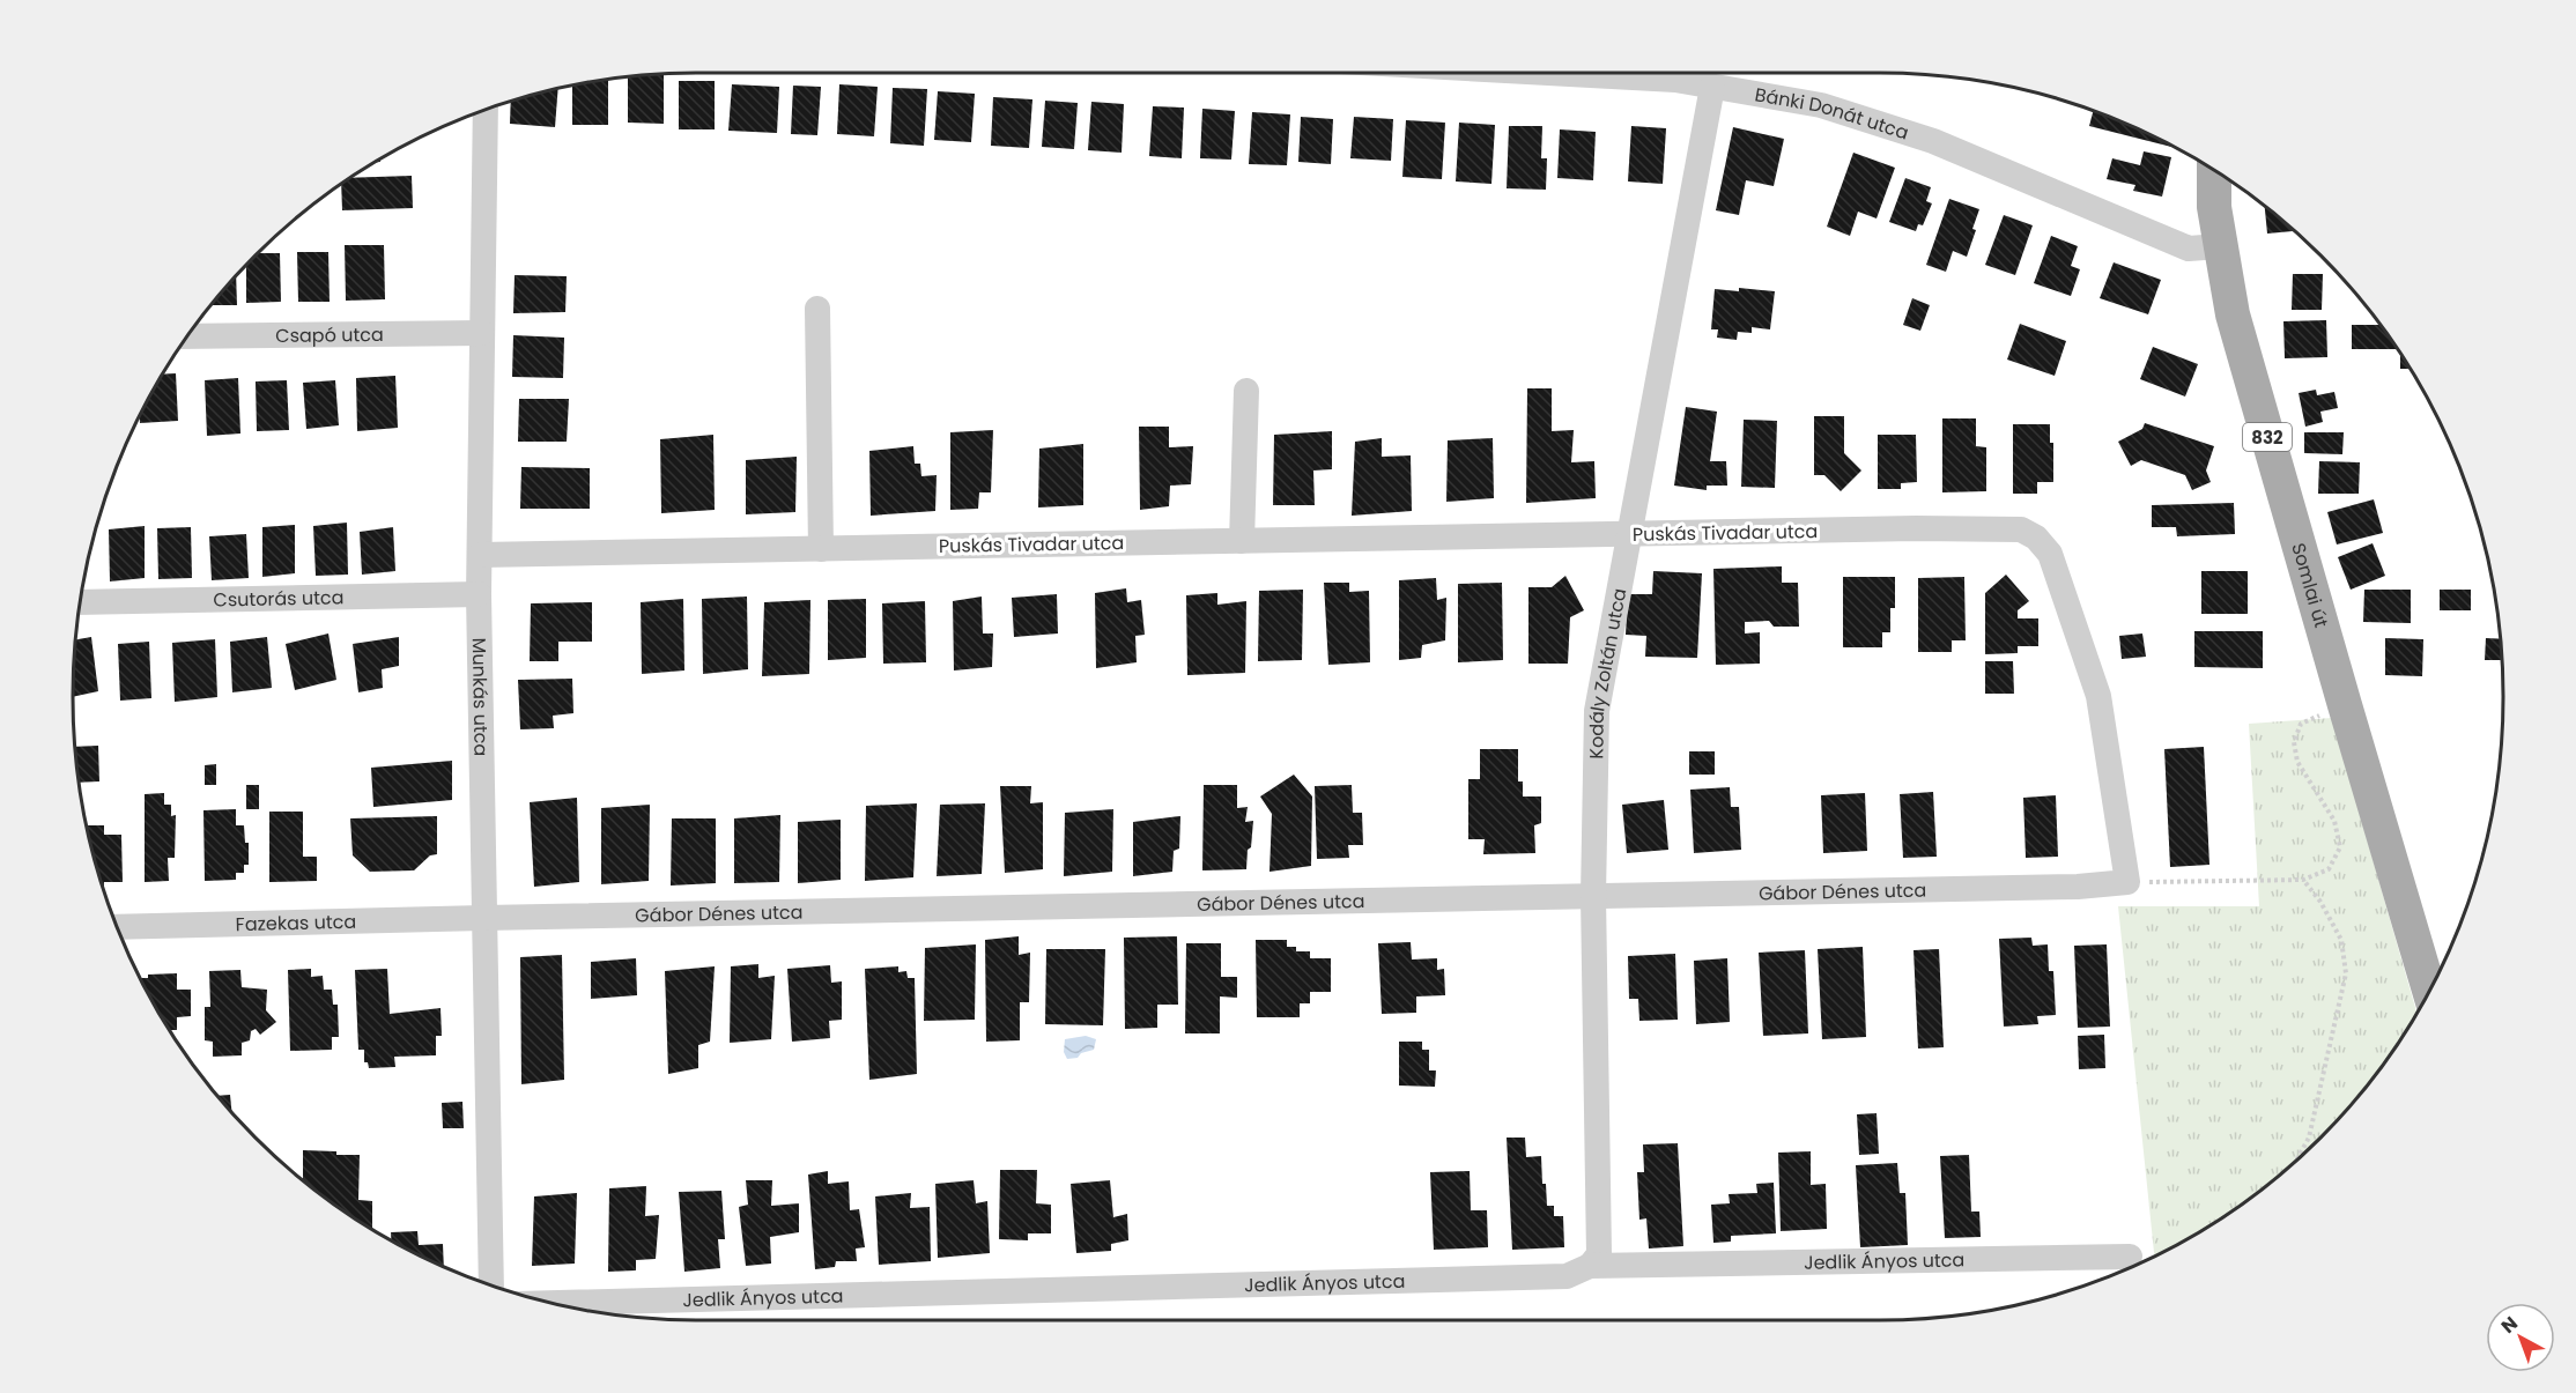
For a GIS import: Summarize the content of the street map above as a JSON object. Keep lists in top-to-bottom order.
{
  "streets": {
    "main road": ["832", "Somlai út"],
    "street": [
      "Bánki Donát utca",
      "Csapó utca",
      "Puskás Tivadar utca",
      "Csutorás utca",
      "Kodály Zoltán utca",
      "Munkás utca",
      "Gábor Dénes utca",
      "Fazekas utca",
      "Jedlik Ányos utca"
    ]
  },
  "crossings": [
    ["Bánki Donát utca", "Somlai út"],
    ["Bánki Donát utca", "Kodály Zoltán utca"],
    ["Csapó utca", "Munkás utca"],
    ["Puskás Tivadar utca", "Kodály Zoltán utca"],
    ["Puskás Tivadar utca", "Munkás utca"],
    ["Puskás Tivadar utca", "Gábor Dénes utca"],
    ["Csutorás utca", "Munkás utca"],
    ["Kodály Zoltán utca", "Gábor Dénes utca"],
    ["Kodály Zoltán utca", "Jedlik Ányos utca"],
    ["Munkás utca", "Gábor Dénes utca"],
    ["Munkás utca", "Fazekas utca"],
    ["Gábor Dénes utca", "Fazekas utca"]
  ],
  "north": "top left"
}
